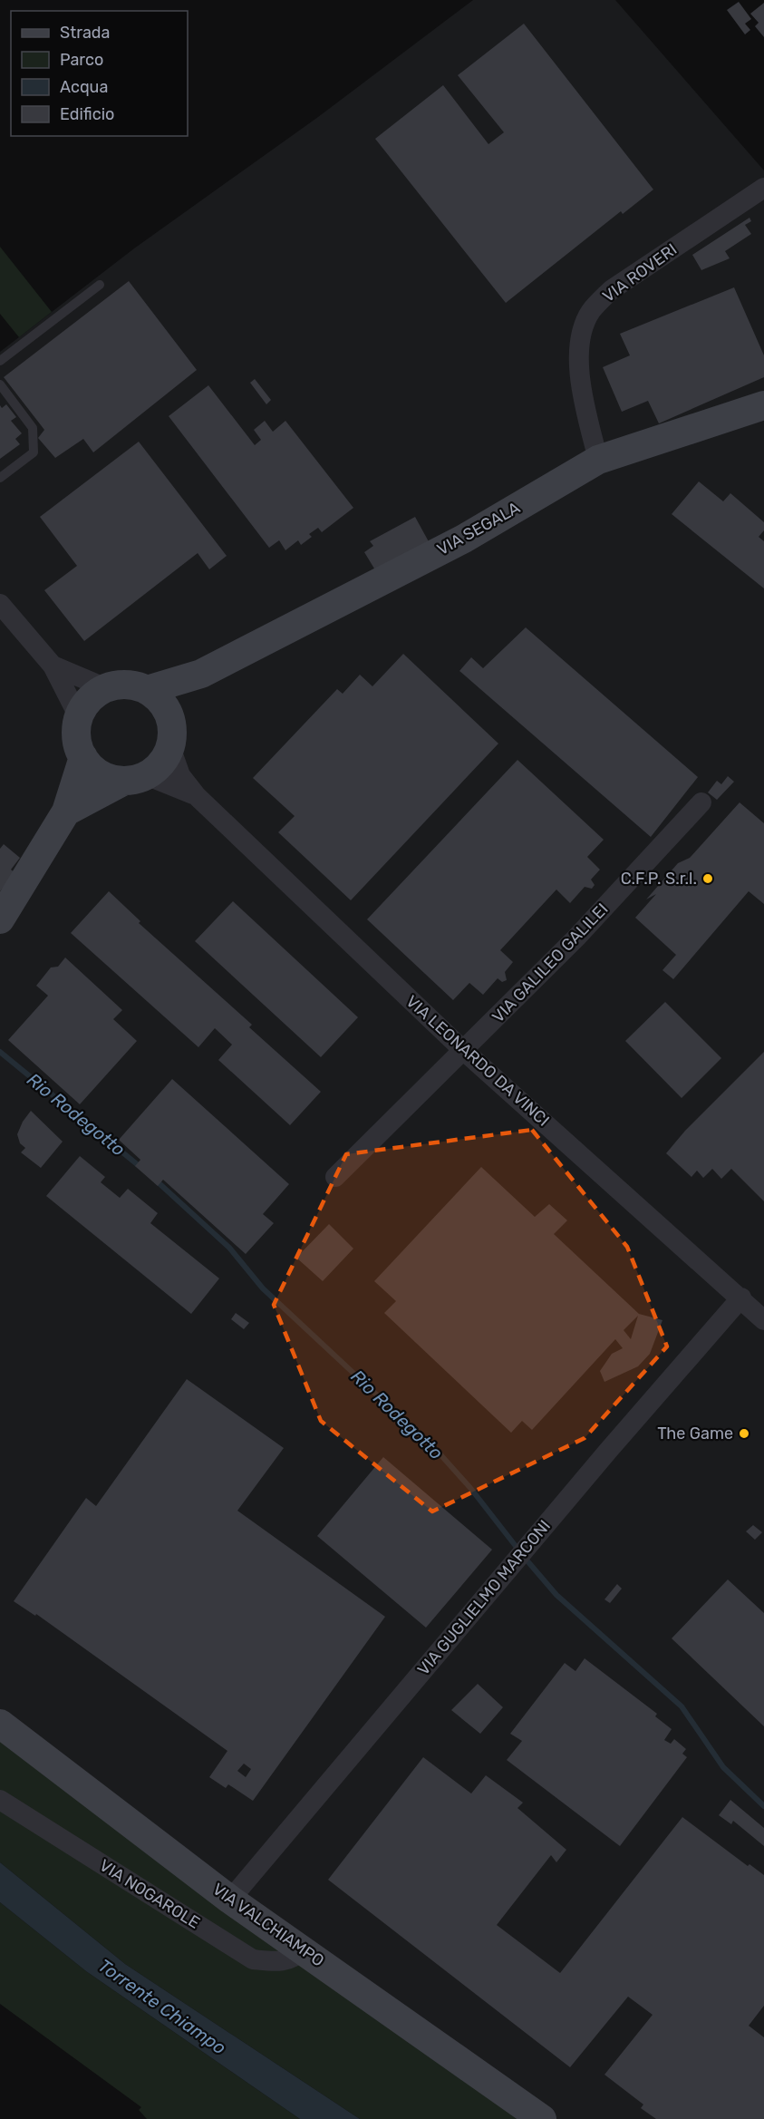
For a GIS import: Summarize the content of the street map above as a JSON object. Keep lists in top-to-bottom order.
{
  "streets": {
    "street": [
      "VIA ROVERI",
      "VIA SEGALA",
      "VIA GALILEO GALILEI",
      "VIA LEONARDO DA VINCI",
      "VIA GUGLIELMO MARCONI",
      "VIA NOGAROLE",
      "VIA VALCHIAMPO"
    ]
  },
  "crossings": [
    ["VIA ROVERI", "VIA SEGALA"],
    ["VIA SEGALA", "VIA LEONARDO DA VINCI"],
    ["VIA GALILEO GALILEI", "VIA LEONARDO DA VINCI"],
    ["VIA LEONARDO DA VINCI", "VIA GUGLIELMO MARCONI"],
    ["VIA GUGLIELMO MARCONI", "VIA VALCHIAMPO"],
    ["VIA NOGAROLE", "VIA VALCHIAMPO"]
  ],
  "water": ["Rio Rodegotto", "Torrente Chiampo"],
  "places": ["C.F.P. S.r.l.", "The Game"],
  "legend": [
    "Strada",
    "Parco",
    "Acqua",
    "Edificio"
  ]
}
